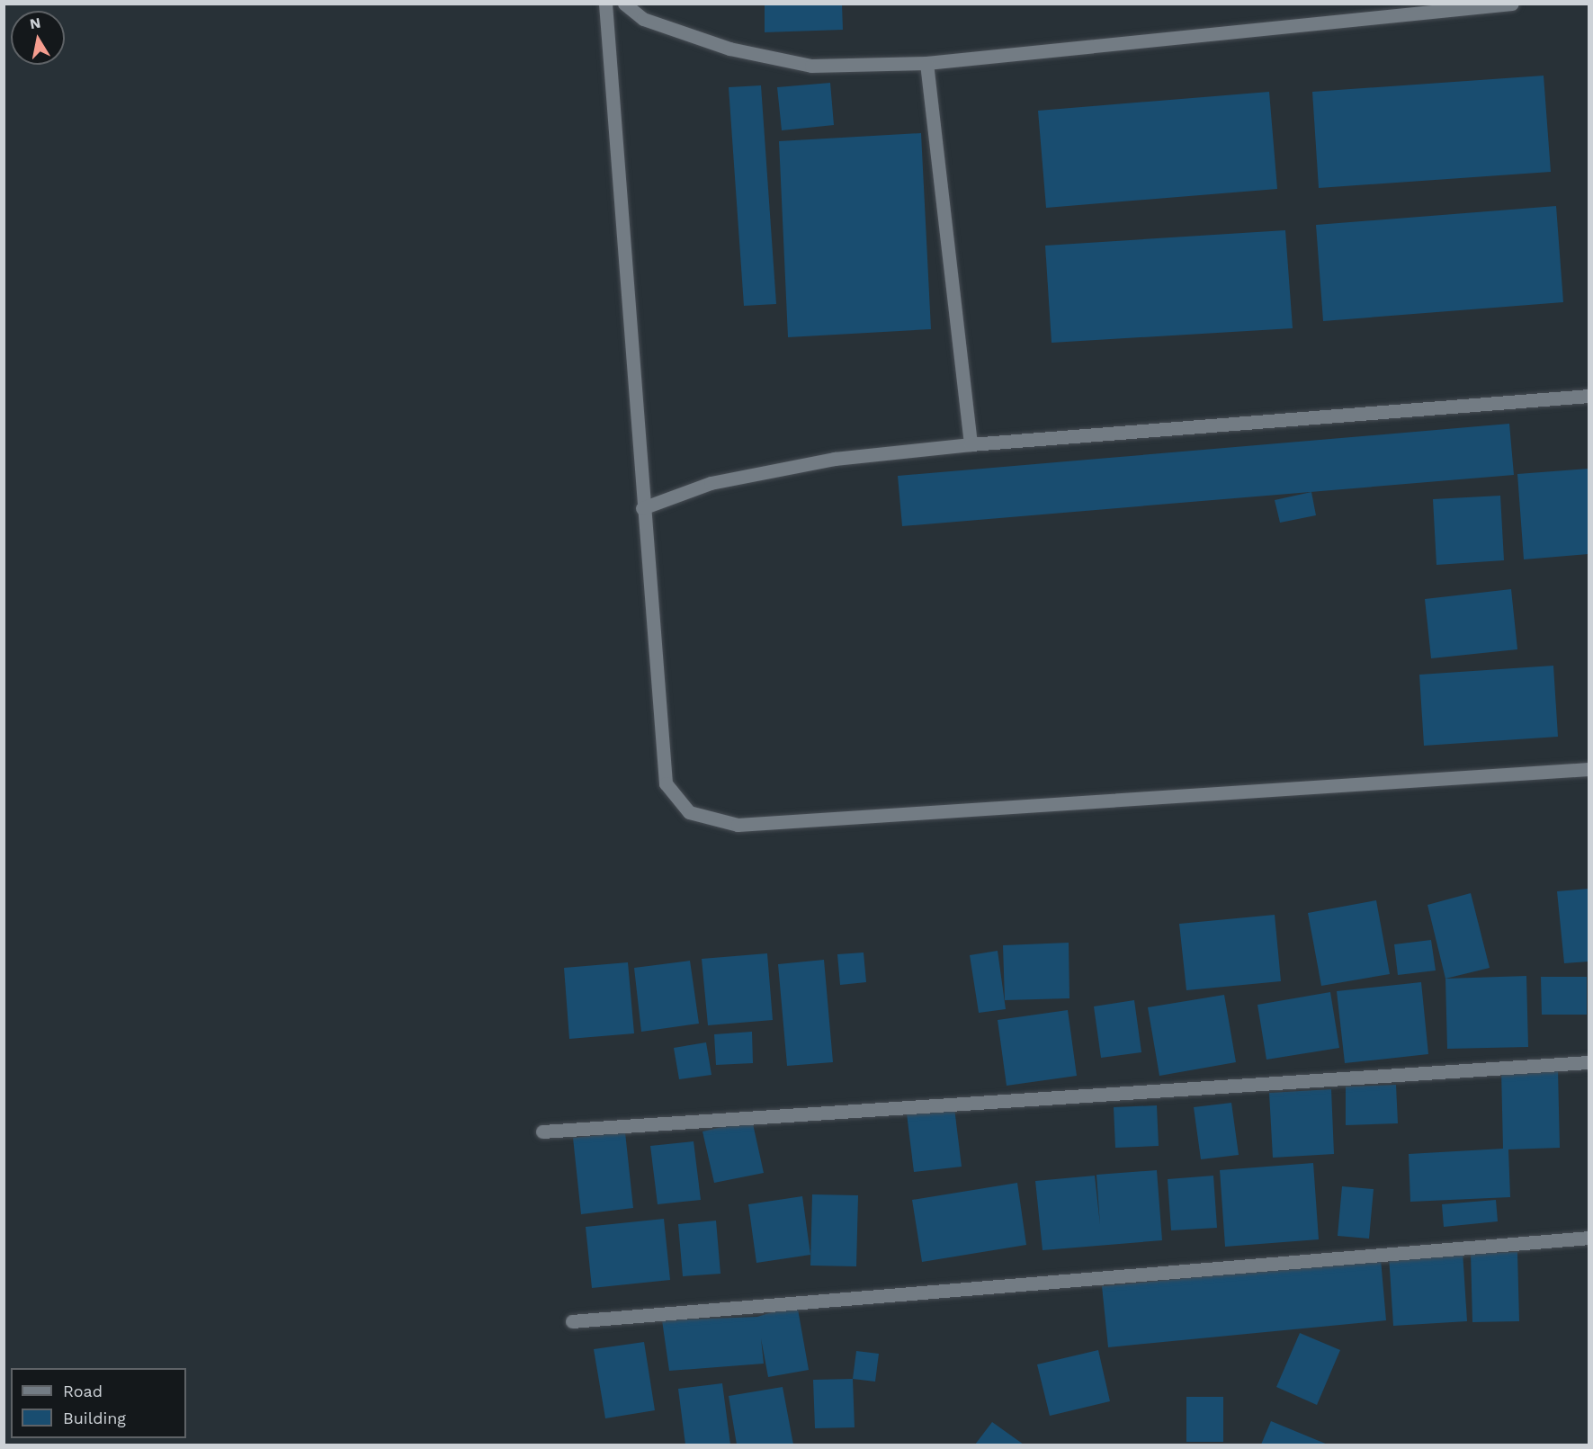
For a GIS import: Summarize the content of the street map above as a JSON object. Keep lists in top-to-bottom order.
{
  "legend": ["Road", "Building"],
  "north": "top"
}
